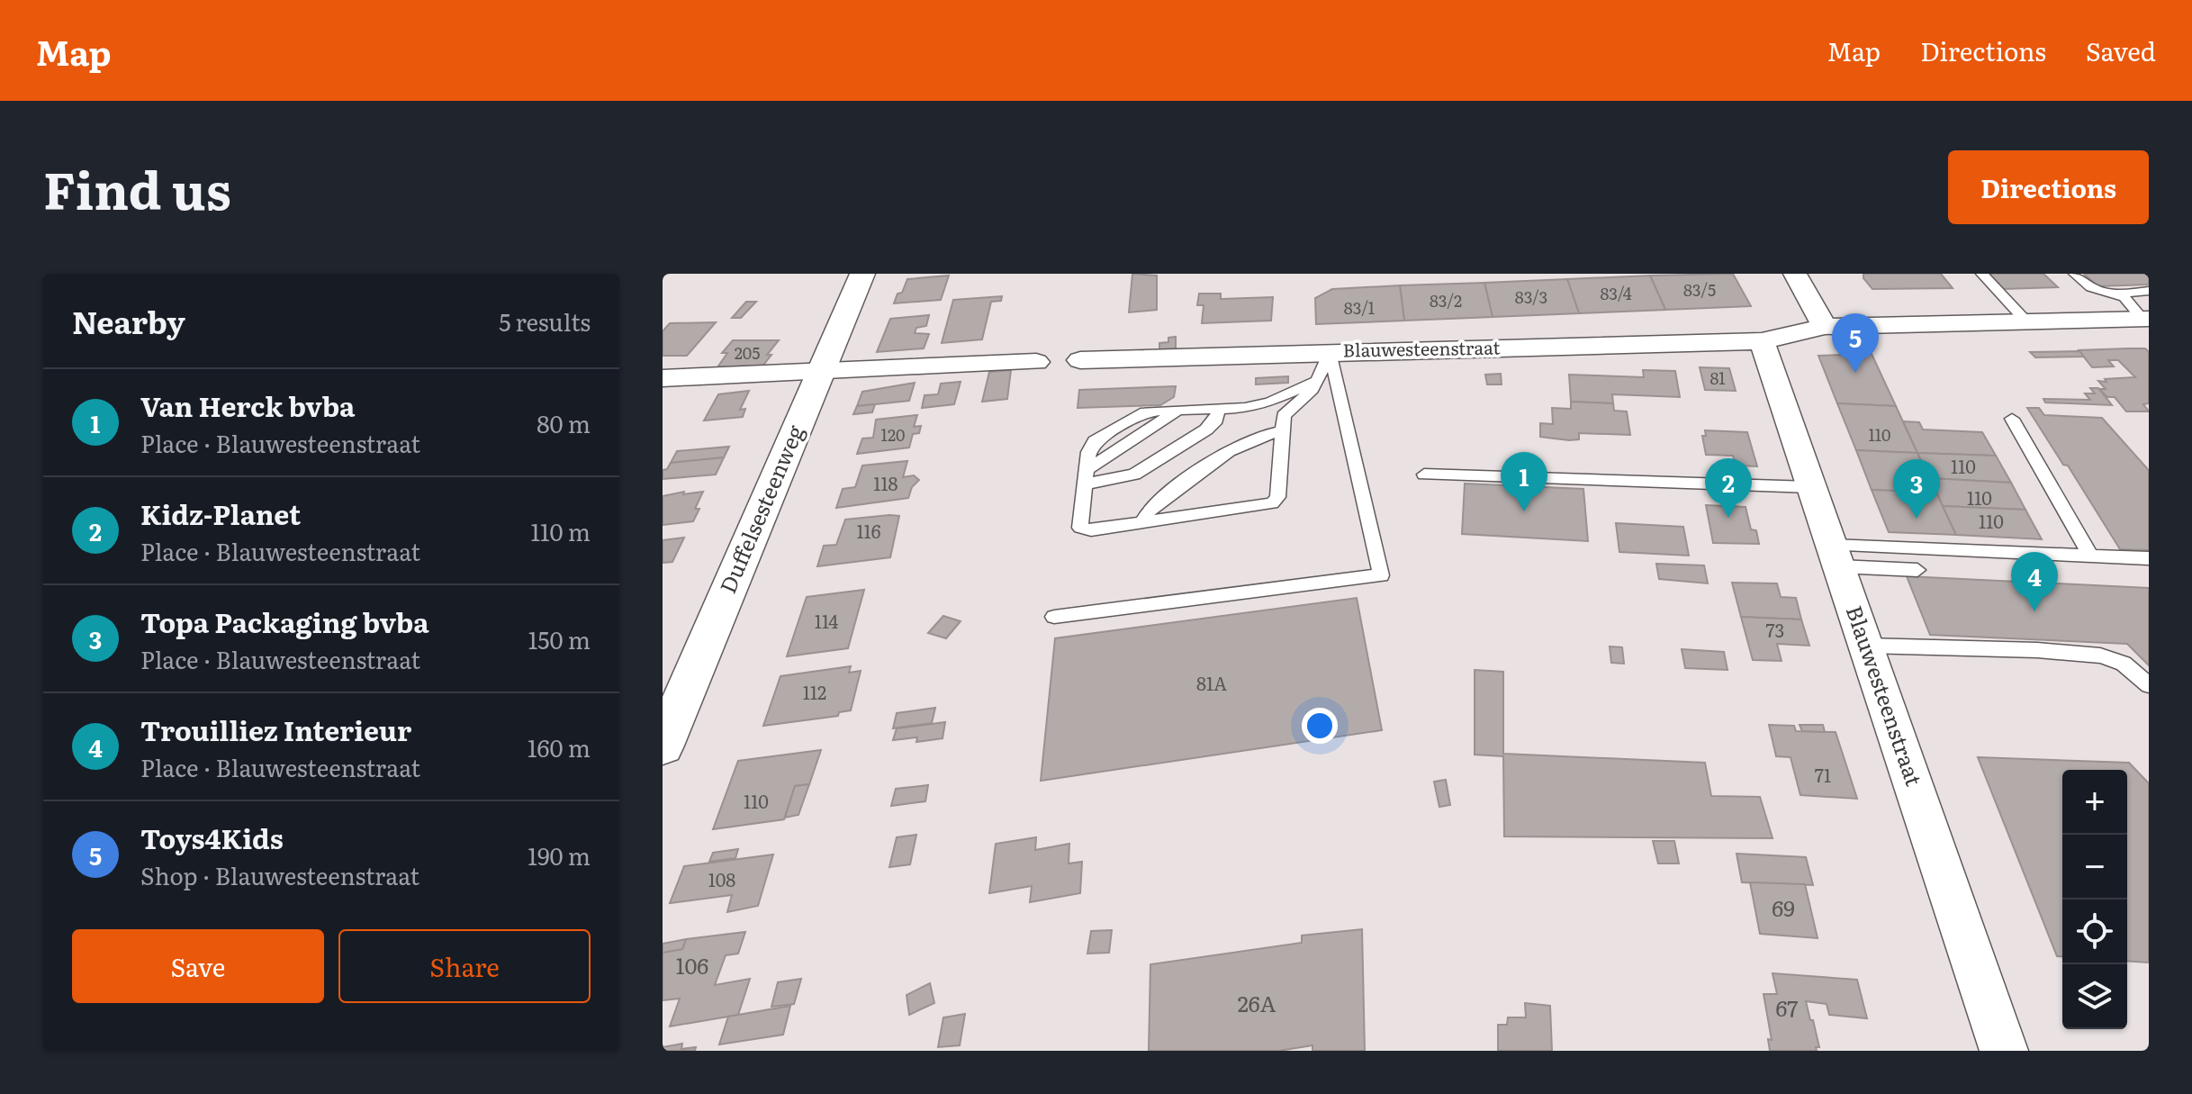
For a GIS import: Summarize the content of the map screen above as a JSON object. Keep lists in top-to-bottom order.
{
  "streets": {
    "street": ["Blauwesteenstraat", "Duffelsesteenweg"]
  },
  "house_numbers": [
    "83/5",
    "83/4",
    "83/3",
    "83/2",
    "83/1",
    "205",
    "81",
    "120",
    "110",
    "110",
    "118",
    "110",
    "110",
    "116",
    "114",
    "73",
    "81A",
    "112",
    "71",
    "110",
    "108",
    "69",
    "106",
    "26A",
    "67"
  ],
  "page": {
    "header": "Map",
    "nav": ["Map", "Directions", "Saved"],
    "title": "Find us",
    "buttons": [
      "Directions",
      ["Save", "Share"]
    ],
    "heading": ["Nearby", "5 results"],
    "pins": [
      "5",
      "1",
      "2",
      "3",
      "4"
    ],
    "list": [
      {
        "mark": "1",
        "name": "Van Herck bvba",
        "note": "Place · Blauwesteenstraat",
        "value": "80 m"
      },
      {
        "mark": "2",
        "name": "Kidz-Planet",
        "note": "Place · Blauwesteenstraat",
        "value": "110 m"
      },
      {
        "mark": "3",
        "name": "Topa Packaging bvba",
        "note": "Place · Blauwesteenstraat",
        "value": "150 m"
      },
      {
        "mark": "4",
        "name": "Trouilliez Interieur",
        "note": "Place · Blauwesteenstraat",
        "value": "160 m"
      },
      {
        "mark": "5",
        "name": "Toys4Kids",
        "note": "Shop · Blauwesteenstraat",
        "value": "190 m"
      }
    ],
    "map_buttons": ["+", "−"]
  }
}
